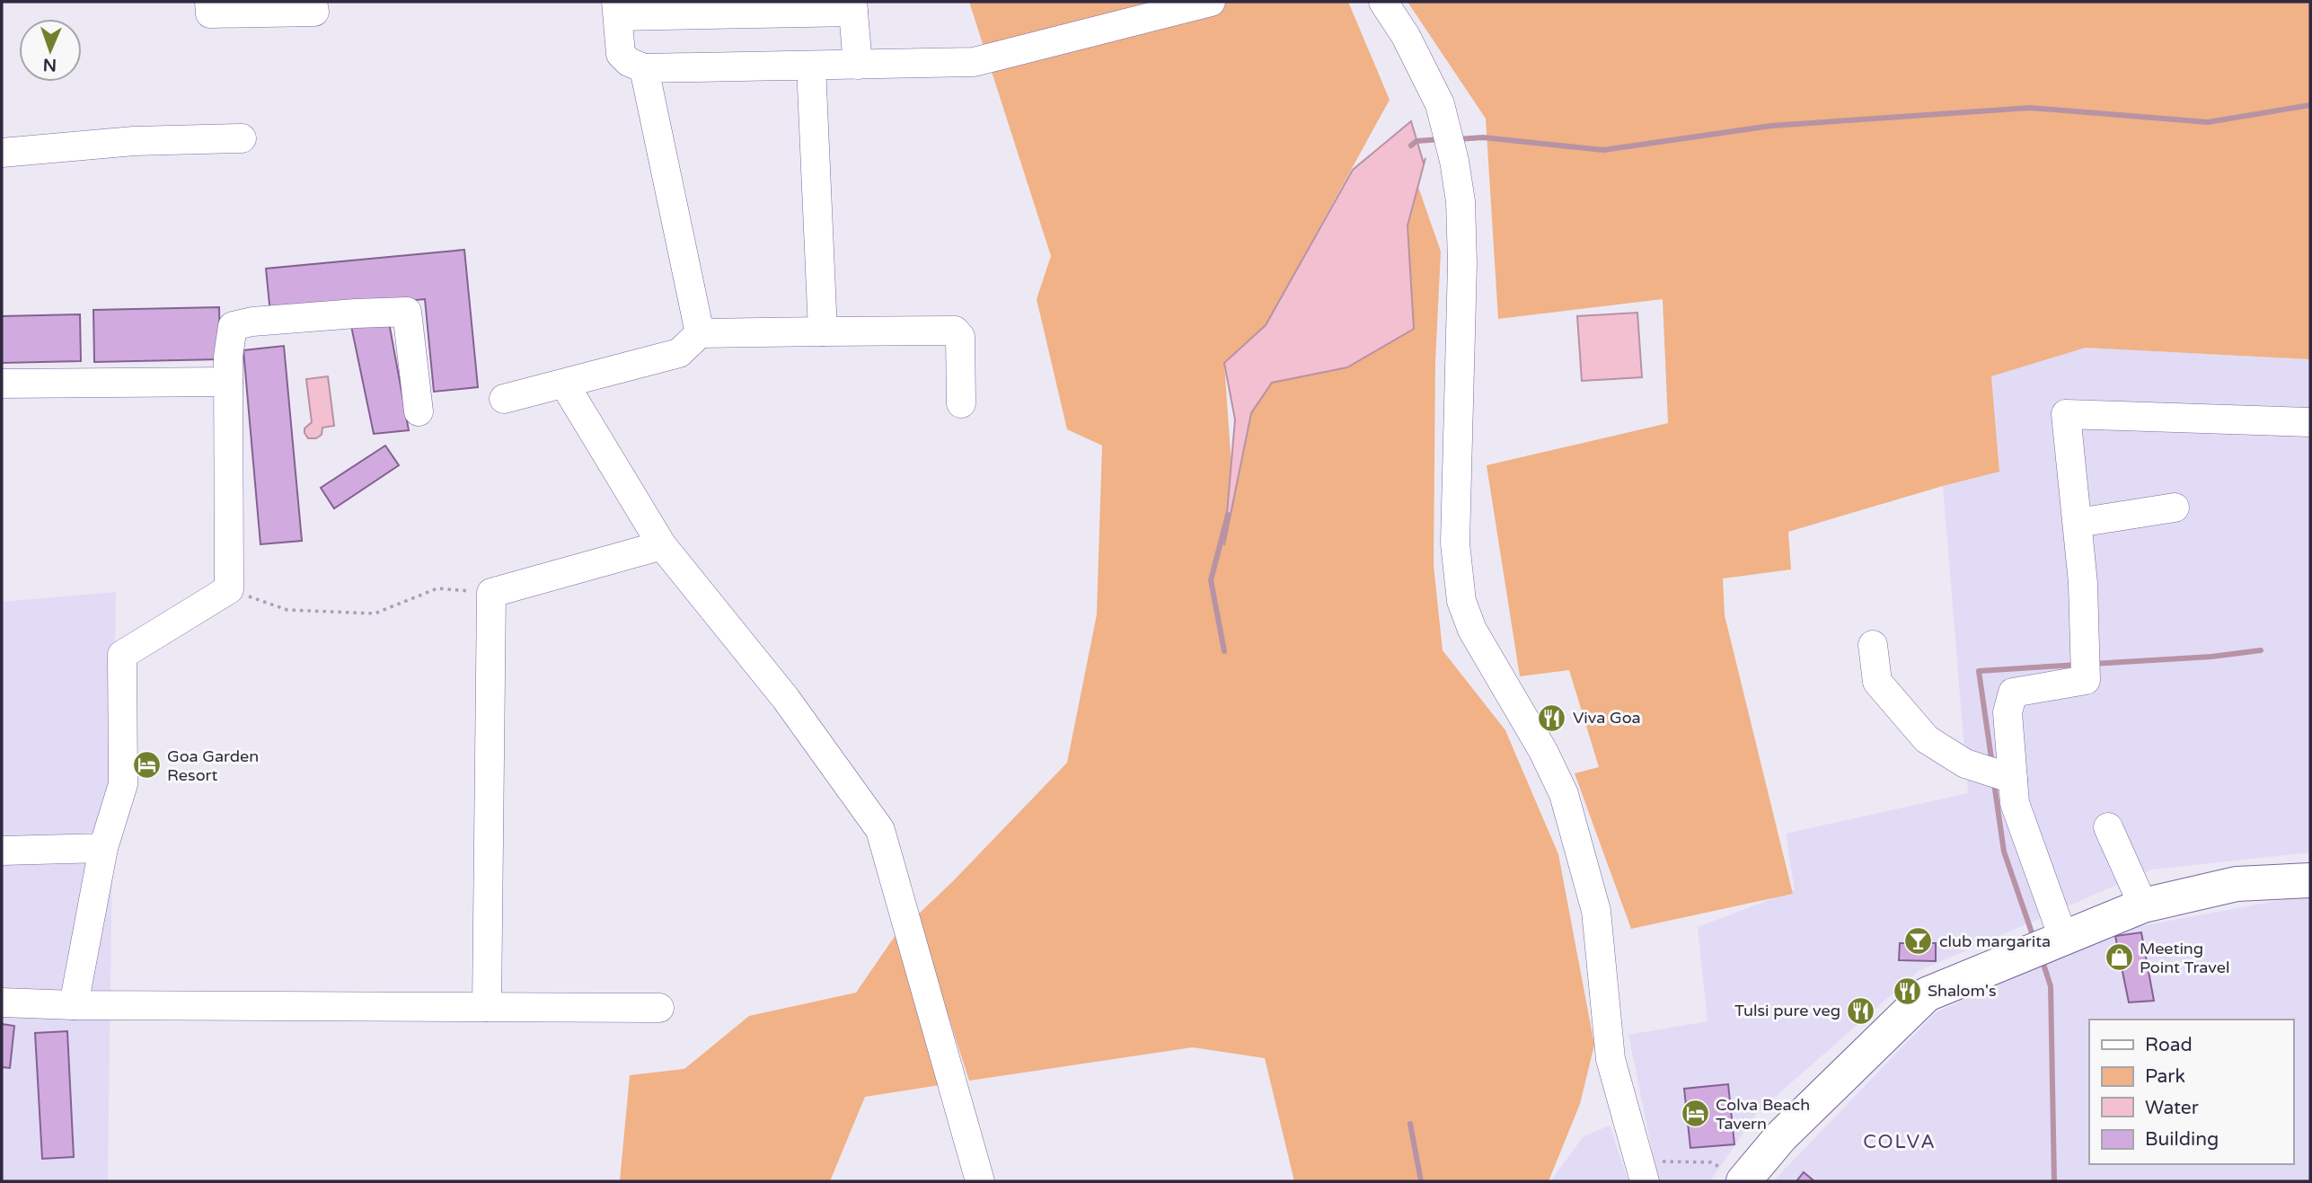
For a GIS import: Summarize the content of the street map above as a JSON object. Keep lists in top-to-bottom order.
{
  "districts": ["COLVA"],
  "places": {
    "restaurant": ["Viva Goa", "Shalom's", "Tulsi pure veg"],
    "hotel": ["Goa Garden Resort", "Colva Beach Tavern"],
    "bar": ["club margarita"],
    "shop": ["Meeting Point Travel"]
  },
  "legend": [
    "Road",
    "Park",
    "Water",
    "Building"
  ],
  "north": "bottom"
}
